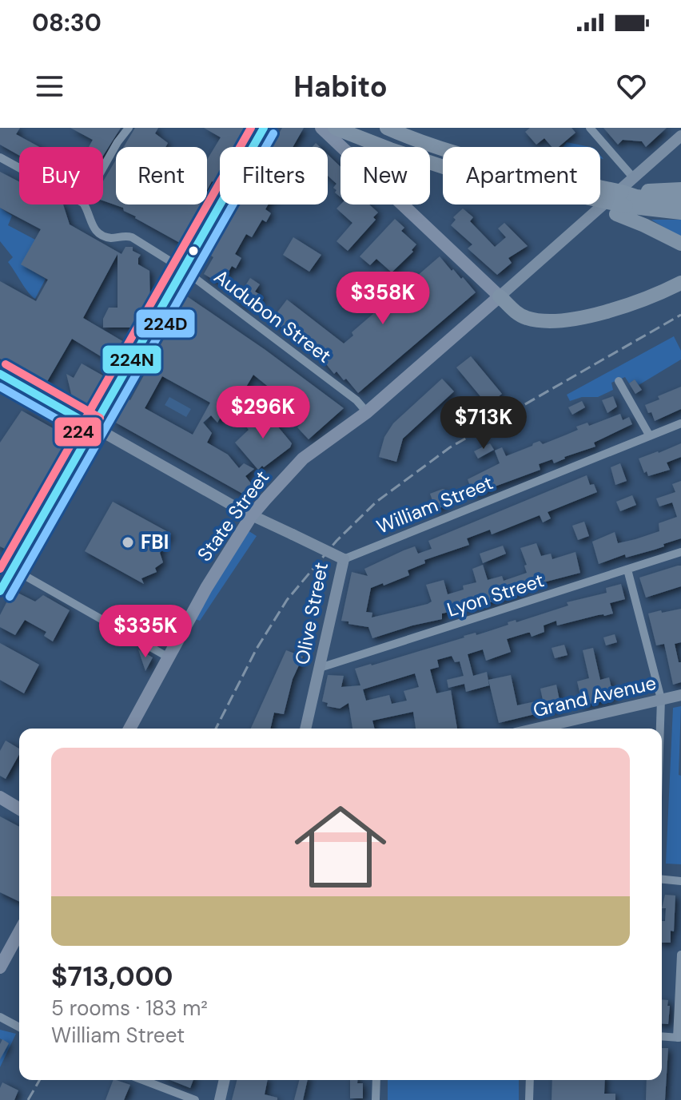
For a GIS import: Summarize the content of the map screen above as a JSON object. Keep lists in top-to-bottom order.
{
  "streets": {
    "main road": ["State Street", "Olive Street", "Grand Avenue"],
    "street": ["Audubon Street", "William Street", "Lyon Street"]
  },
  "crossings": [
    ["Audubon Street", "State Street"],
    ["William Street", "Olive Street"],
    ["State Street", "Olive Street"],
    ["Lyon Street", "Olive Street"]
  ],
  "places": ["FBI"],
  "lines": ["transit line 224N", "transit line 224", "transit line 224D"],
  "page": {
    "status": "08:30",
    "header": "Habito",
    "chip": [
      "Buy",
      "Rent",
      "Filters",
      "New",
      "Apartment"
    ],
    "price": [
      "$358K",
      "$296K",
      "$713K",
      "$335K"
    ],
    "list": [
      {
        "name": "$713,000",
        "note": "5 rooms · 183 m² · William Street"
      }
    ]
  }
}
